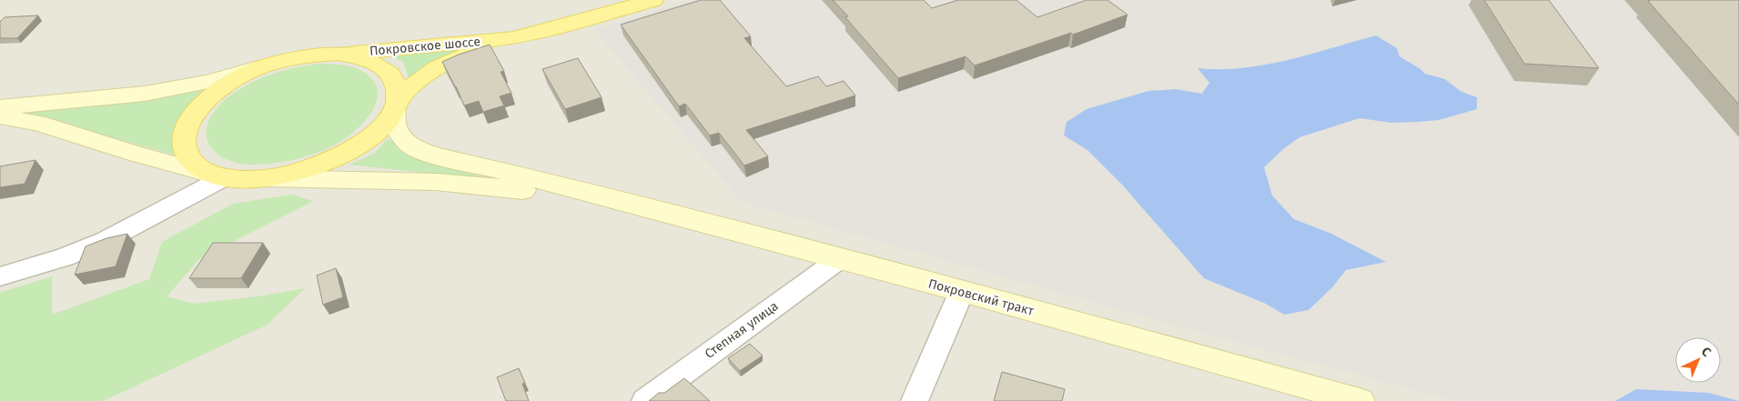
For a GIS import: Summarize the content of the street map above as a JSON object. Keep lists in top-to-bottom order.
{
  "streets": {
    "main road": ["Покровское шоссе", "Покровский тракт"],
    "street": ["Степная улица"]
  },
  "crossings": [
    ["Покровский тракт", "Степная улица"]
  ],
  "north": "top right"
}
